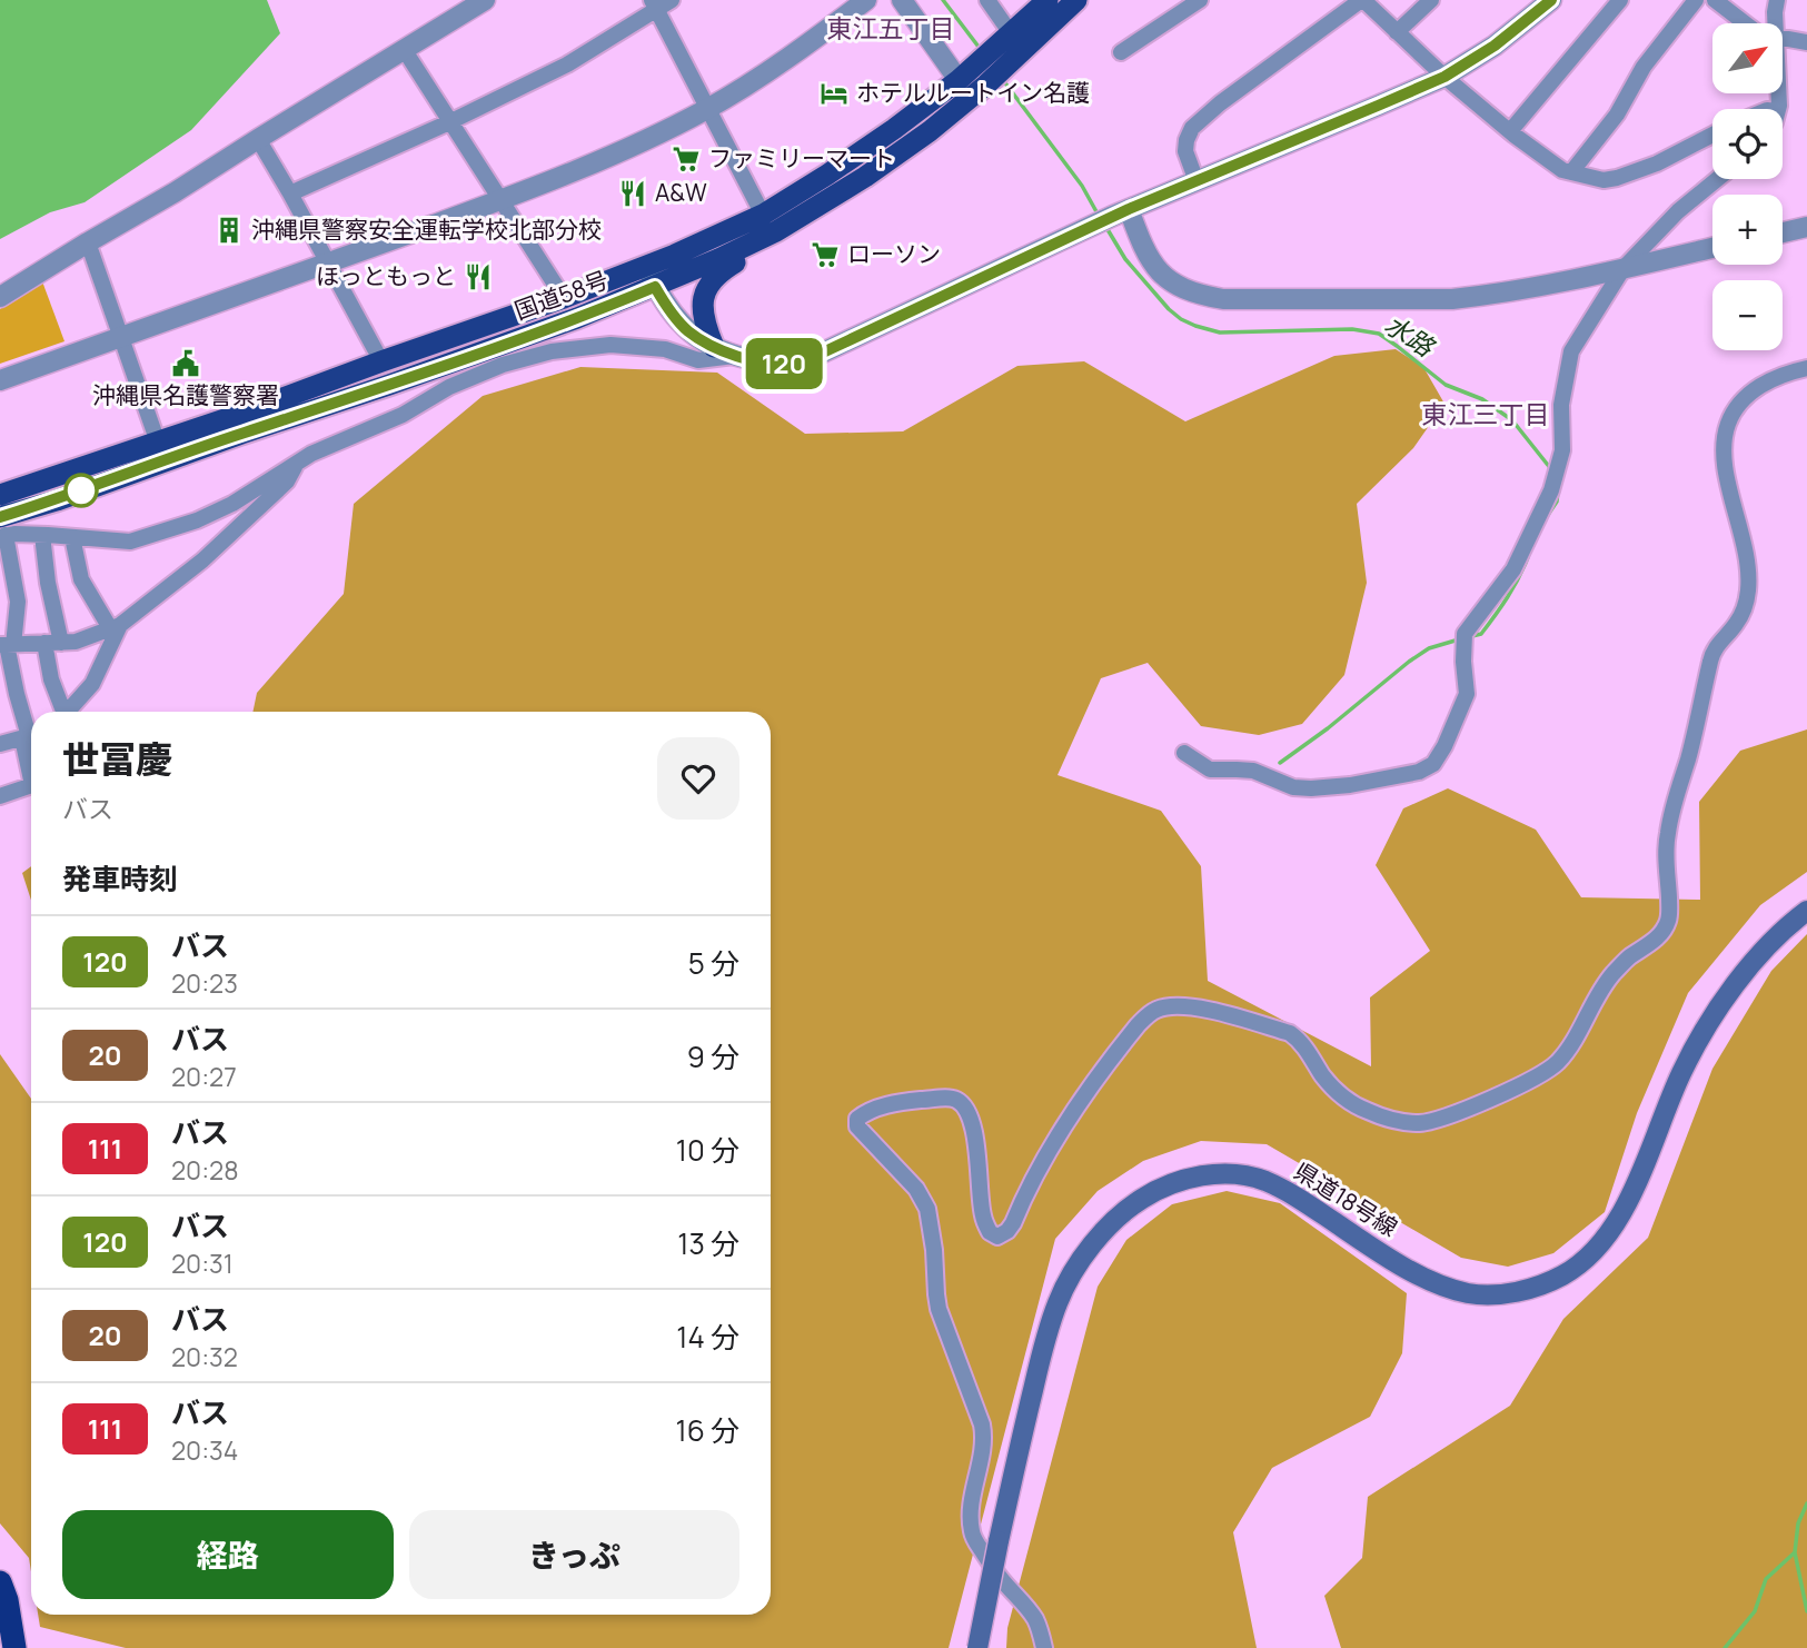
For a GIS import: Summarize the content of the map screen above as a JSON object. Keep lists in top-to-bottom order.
{
  "streets": {
    "highway": ["国道58号"],
    "main road": ["県道18号線"]
  },
  "districts": ["東江五丁目", "東江三丁目"],
  "water": ["水路"],
  "places": {
    "hotel": ["ホテルルートイン名護"],
    "supermarket": ["ファミリーマート", "ローソン"],
    "restaurant": ["A&W", "ほっともっと"],
    "building": ["沖縄県警察安全運転学校北部分校"],
    "public building": ["沖縄県名護警察署"]
  },
  "lines": ["bus line 120"],
  "north": "top right",
  "page": {
    "on_map": "120",
    "map_buttons": ["+", "−"],
    "heading": [
      ["世冨慶", "バス"],
      "発車時刻"
    ],
    "list": [
      {
        "mark": "120",
        "name": "バス",
        "note": "20:23",
        "value": "5 分"
      },
      {
        "mark": "20",
        "name": "バス",
        "note": "20:27",
        "value": "9 分"
      },
      {
        "mark": "111",
        "name": "バス",
        "note": "20:28",
        "value": "10 分"
      },
      {
        "mark": "120",
        "name": "バス",
        "note": "20:31",
        "value": "13 分"
      },
      {
        "mark": "20",
        "name": "バス",
        "note": "20:32",
        "value": "14 分"
      },
      {
        "mark": "111",
        "name": "バス",
        "note": "20:34",
        "value": "16 分"
      }
    ],
    "buttons": ["経路", "きっぷ"]
  }
}
